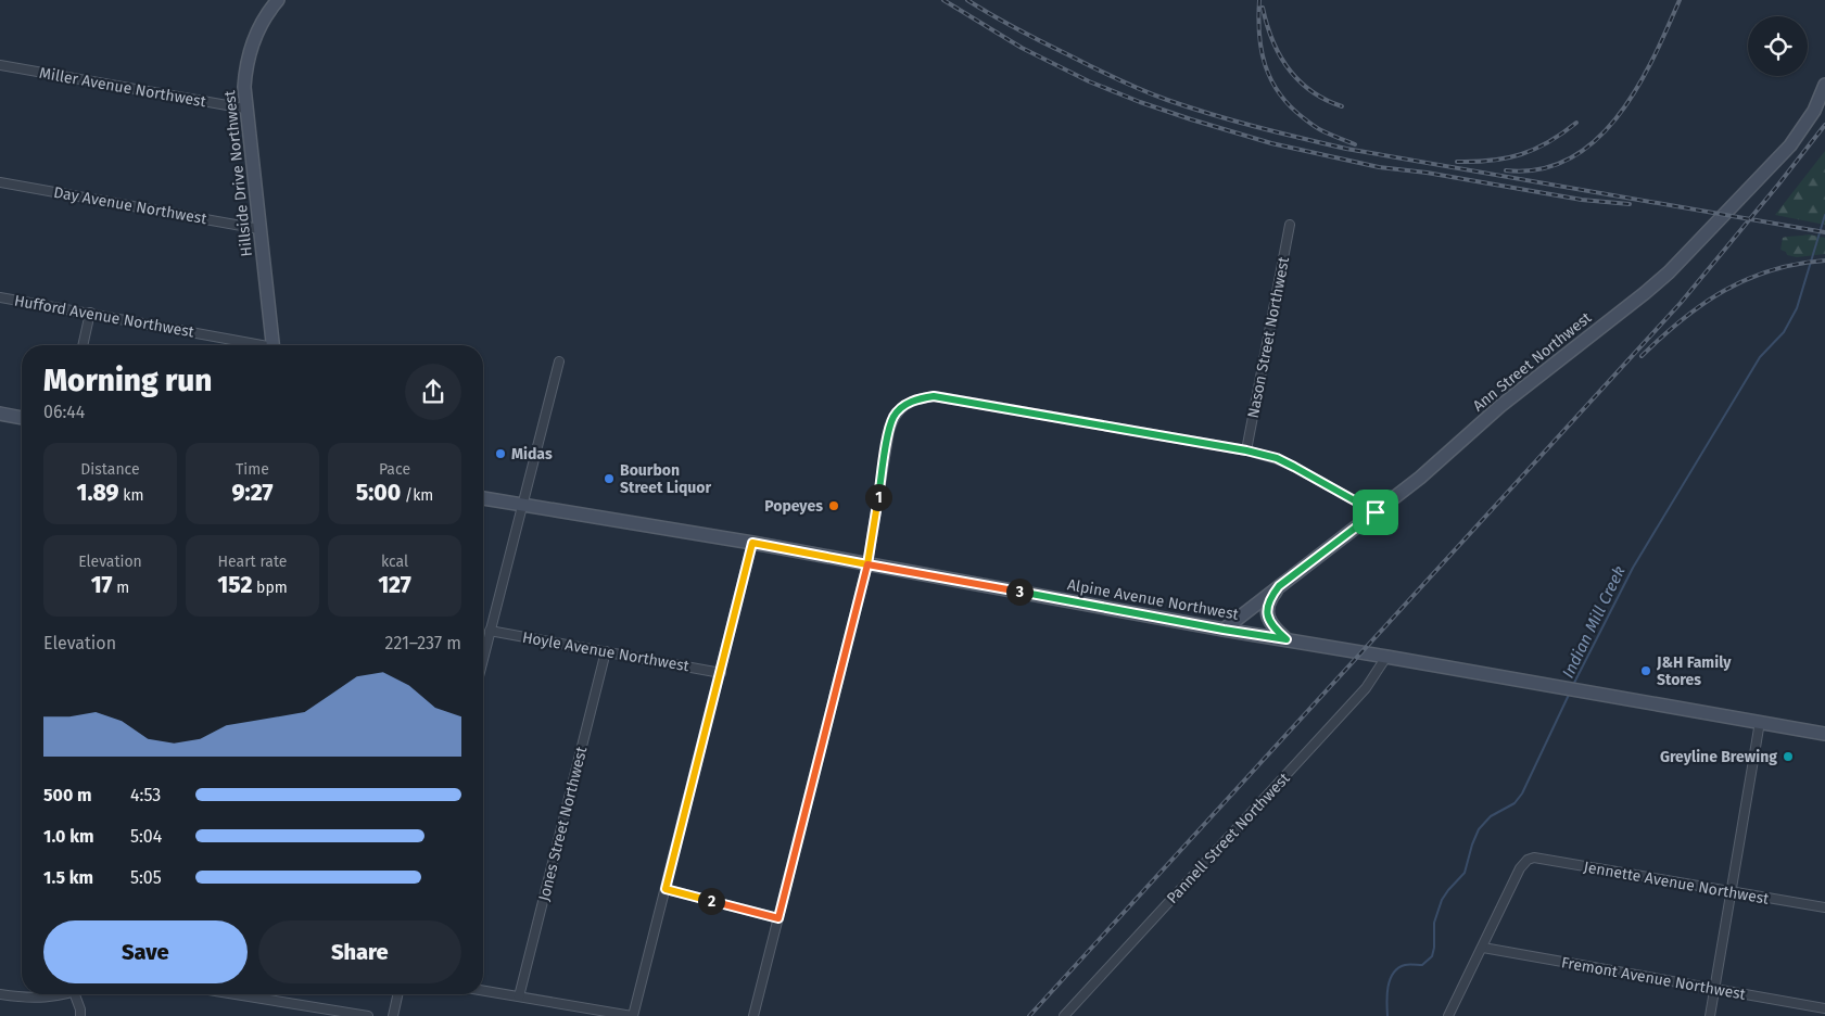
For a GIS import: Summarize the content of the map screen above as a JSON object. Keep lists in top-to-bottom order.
{
  "streets": {
    "main road": ["Hillside Drive Northwest", "Ann Street Northwest", "Alpine Avenue Northwest"],
    "street": [
      "Miller Avenue Northwest",
      "Day Avenue Northwest",
      "Hufford Avenue Northwest",
      "Nason Street Northwest",
      "Hoyle Avenue Northwest",
      "Jones Street Northwest",
      "Pannell Street Northwest",
      "Jennette Avenue Northwest",
      "Fremont Avenue Northwest"
    ]
  },
  "crossings": [
    ["Miller Avenue Northwest", "Hillside Drive Northwest"],
    ["Hillside Drive Northwest", "Day Avenue Northwest"],
    ["Ann Street Northwest", "Alpine Avenue Northwest"],
    ["Alpine Avenue Northwest", "Pannell Street Northwest"],
    ["Hoyle Avenue Northwest", "Jones Street Northwest"],
    ["Jennette Avenue Northwest", "Fremont Avenue Northwest"]
  ],
  "water": ["Indian Mill Creek"],
  "places": [
    "Midas",
    "Bourbon Street Liquor",
    "Popeyes",
    "J&H Family Stores",
    "Greyline Brewing"
  ],
  "page": {
    "heading": ["Morning run", "06:44"],
    "stats": [
      ["Distance", "1.89 km"],
      ["Time", "9:27"],
      ["Pace", "5:00 /km"],
      ["Elevation", "17 m"],
      ["Heart rate", "152 bpm"],
      ["kcal", "127"]
    ],
    "pins": ["1", "3", "2"],
    "chart": ["Elevation", "221–237 m"],
    "list": [
      {
        "name": "500 m",
        "note": "4:53"
      },
      {
        "name": "1.0 km",
        "note": "5:04"
      },
      {
        "name": "1.5 km",
        "note": "5:05"
      }
    ],
    "buttons": ["Save", "Share"]
  }
}
